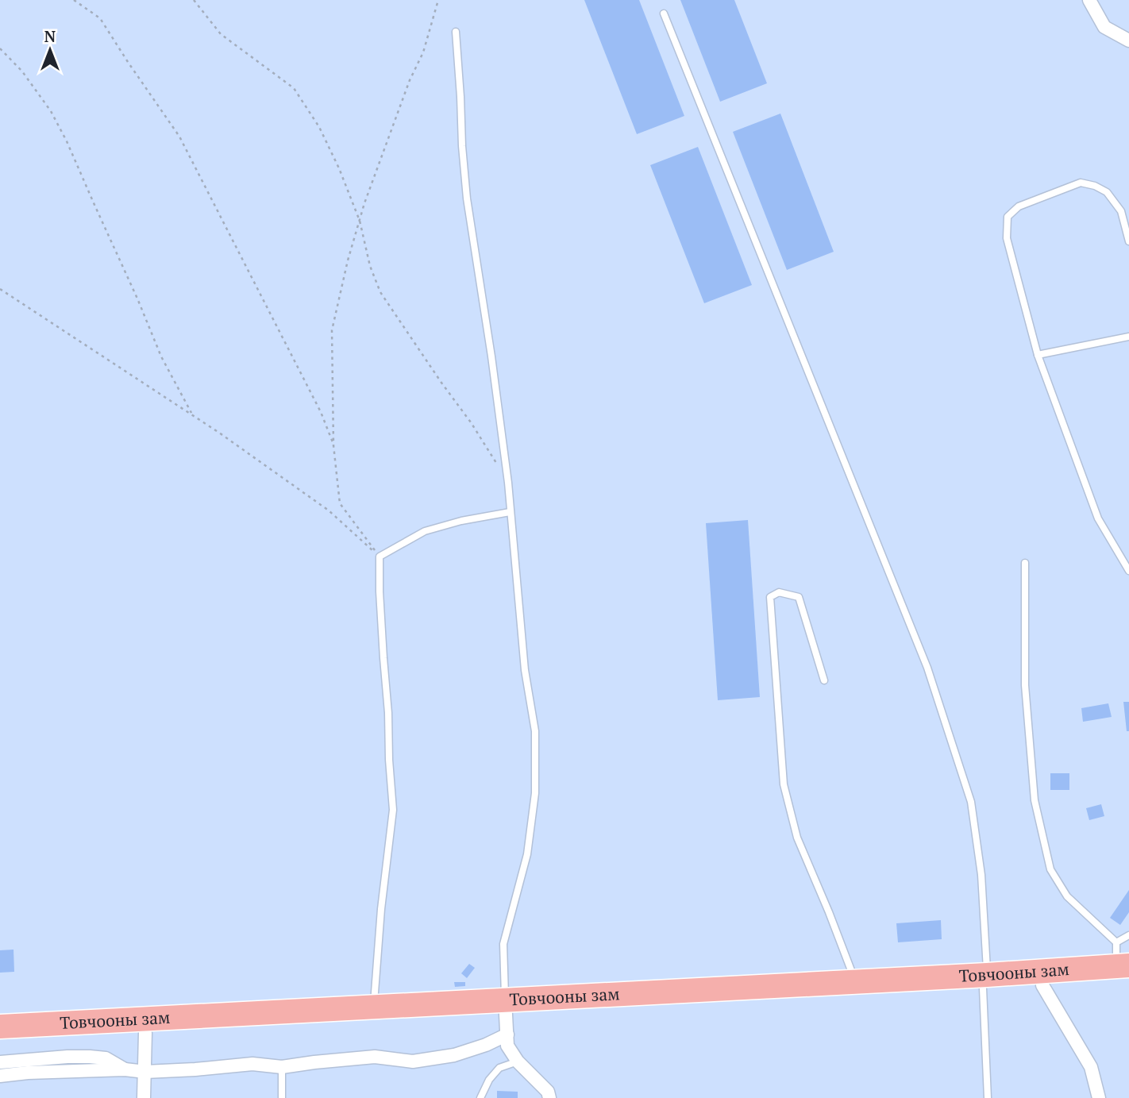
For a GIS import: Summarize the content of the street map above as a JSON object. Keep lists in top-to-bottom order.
{
  "streets": {
    "highway": ["Товчооны зам"]
  },
  "north": "top"
}
